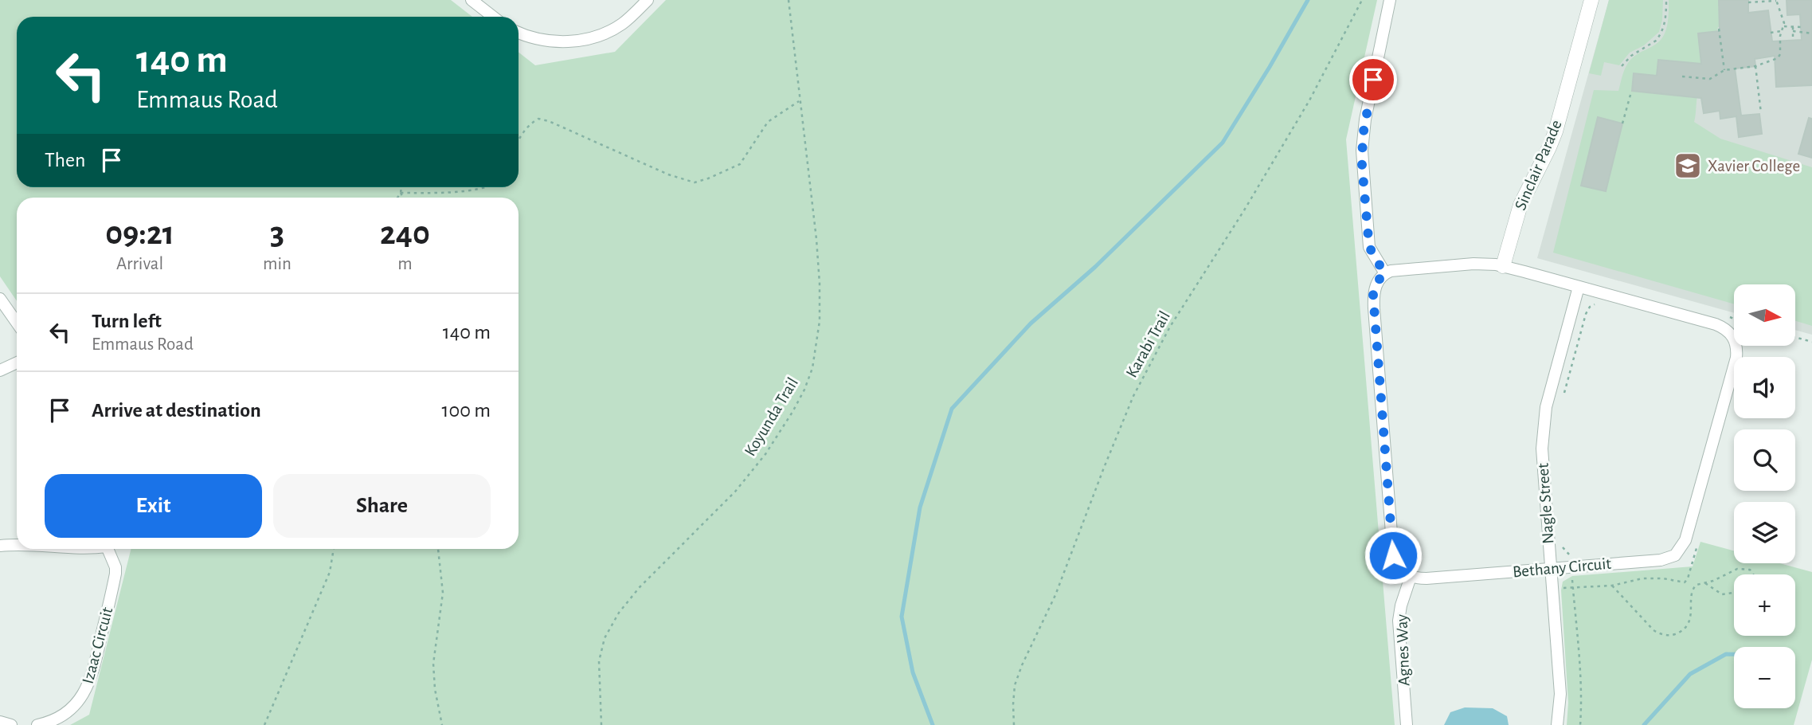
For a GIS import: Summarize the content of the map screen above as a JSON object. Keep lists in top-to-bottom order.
{
  "streets": {
    "street": [
      "Sinclair Parade",
      "Nagle Street",
      "Bethany Circuit",
      "Izaac Circuit",
      "Agnes Way"
    ],
    "path": ["Karabi Trail", "Koyunda Trail"]
  },
  "crossings": [
    ["Sinclair Parade", "Bethany Circuit"],
    ["Nagle Street", "Bethany Circuit"],
    ["Bethany Circuit", "Agnes Way"]
  ],
  "places": {
    "school or university": ["Xavier College"]
  },
  "north": "right",
  "page": {
    "turn": ["140 m", "Emmaus Road"],
    "then": "Then",
    "eta": [
      "09:21",
      "Arrival",
      "3",
      "min",
      "240",
      "m"
    ],
    "map_buttons": ["+", "−"],
    "list": [
      {
        "name": "Turn left",
        "note": "Emmaus Road",
        "value": "140 m"
      },
      {
        "name": "Arrive at destination",
        "value": "100 m"
      }
    ],
    "buttons": ["Exit", "Share"]
  }
}
